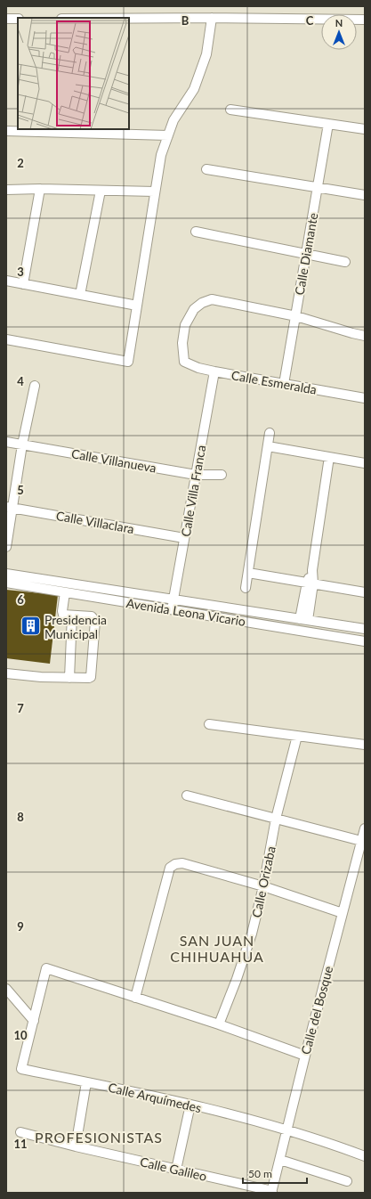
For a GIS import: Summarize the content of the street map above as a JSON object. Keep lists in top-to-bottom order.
{
  "streets": {
    "street": [
      "Calle Diamante",
      "Calle Esmeralda",
      "Calle Villanueva",
      "Calle Villa Franca",
      "Calle Villaclara",
      "Avenida Leona Vicario",
      "Calle Orizaba",
      "Calle del Bosque",
      "Calle Arquímedes",
      "Calle Galileo"
    ]
  },
  "crossings": [
    ["Calle Diamante", "Calle Esmeralda"],
    ["Calle Esmeralda", "Calle Villa Franca"],
    ["Calle Villanueva", "Calle Villa Franca"],
    ["Calle Villa Franca", "Calle Villaclara"],
    ["Calle Villa Franca", "Avenida Leona Vicario"],
    ["Calle del Bosque", "Calle Arquímedes"],
    ["Calle del Bosque", "Calle Galileo"]
  ],
  "districts": ["SAN JUAN CHIHUAHUA", "PROFESIONISTAS"],
  "places": {
    "building": ["Presidencia Municipal"]
  },
  "scale_bar": "50 m",
  "north": "top",
  "grid": {
    "columns": ["B", "C"],
    "rows": [
      "2",
      "3",
      "4",
      "5",
      "6",
      "7",
      "8",
      "9",
      "10",
      "11"
    ]
  }
}
